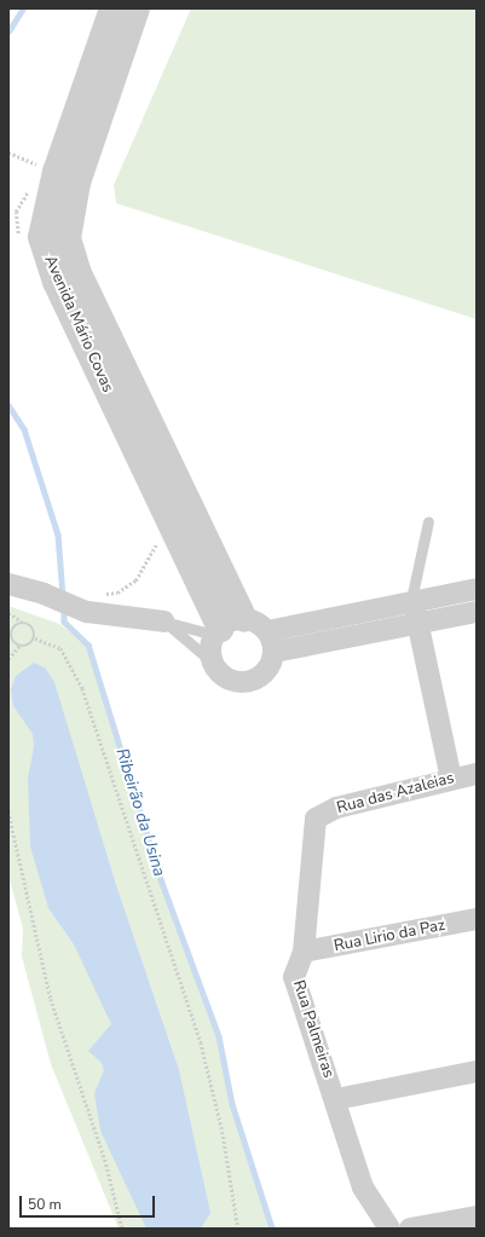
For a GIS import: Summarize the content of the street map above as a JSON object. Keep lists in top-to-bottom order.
{
  "streets": {
    "street": [
      "Avenida Mário Covas",
      "Rua das Azaleias",
      "Rua Lirio da Paz",
      "Rua Palmeiras"
    ]
  },
  "crossings": [
    ["Rua das Azaleias", "Rua Palmeiras"],
    ["Rua Lirio da Paz", "Rua Palmeiras"]
  ],
  "water": ["Ribeirão da Usina"],
  "scale_bar": "50 m"
}
